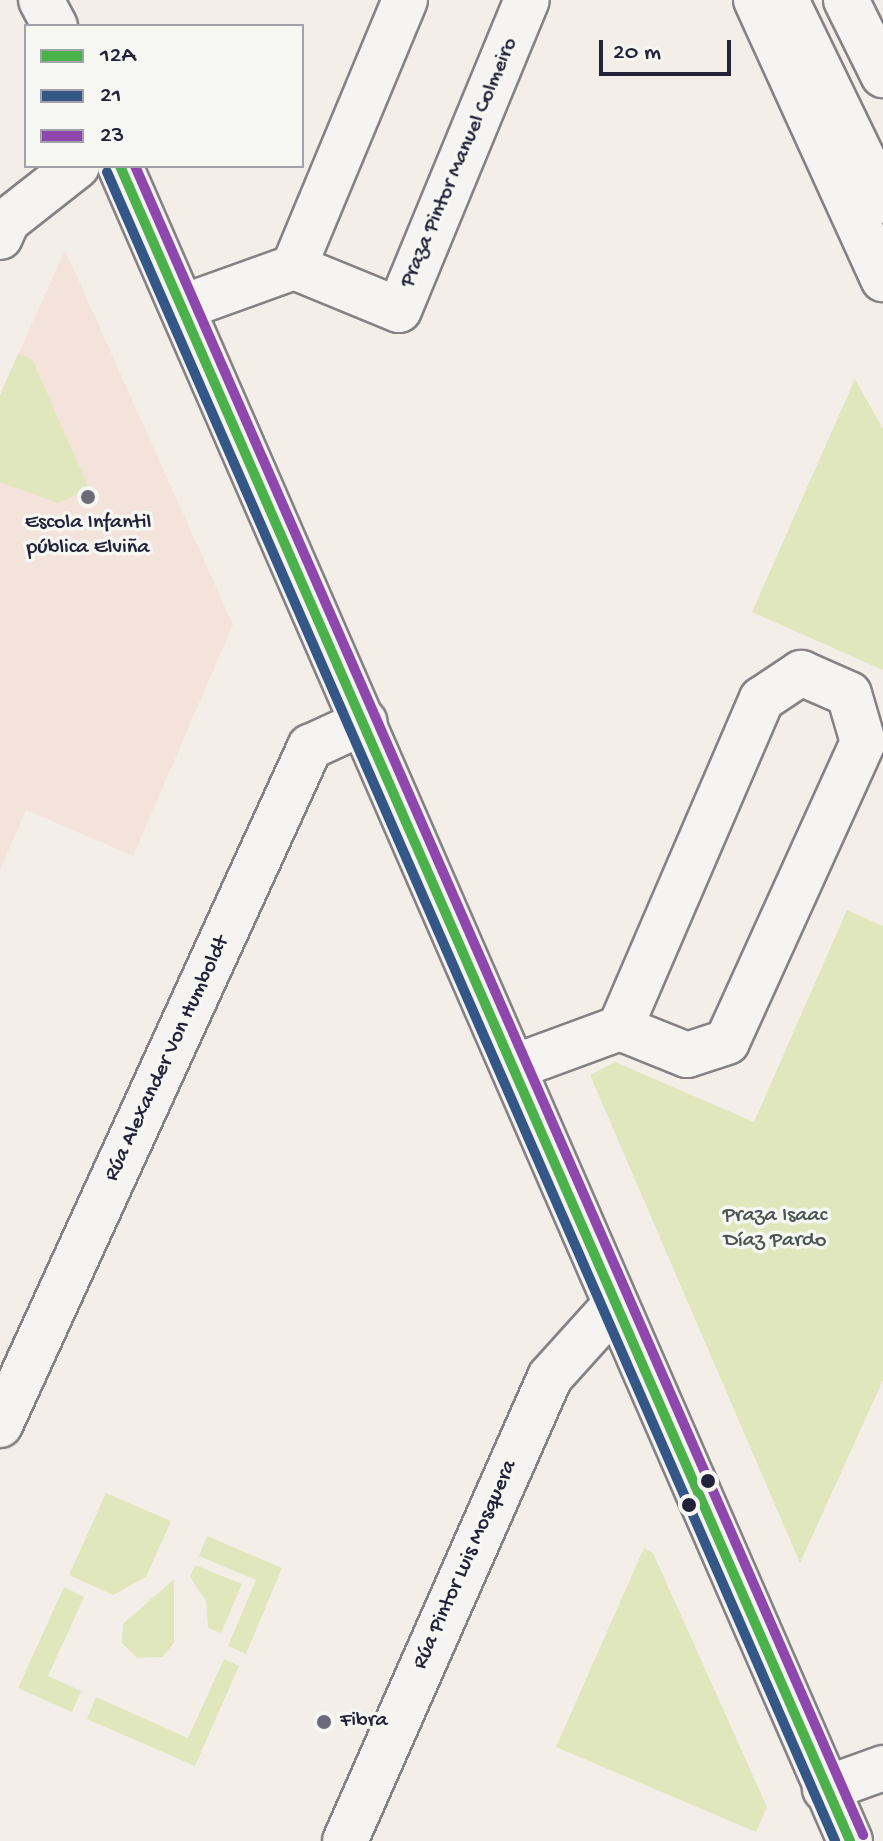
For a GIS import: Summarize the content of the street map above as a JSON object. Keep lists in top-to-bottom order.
{
  "streets": {
    "main road": ["Praza Pintor Manuel Colmeiro", "Rúa Alexander Von Humboldt", "Rúa Pintor Luis Mosquera"]
  },
  "parks": ["Praza Isaac Díaz Pardo"],
  "places": ["Escola Infantil pública Elviña", "Fibra"],
  "lines": ["transit line 12A", "transit line 23", "transit line 21"],
  "legend": ["12A", "21", "23"],
  "scale_bar": "20 m"
}
